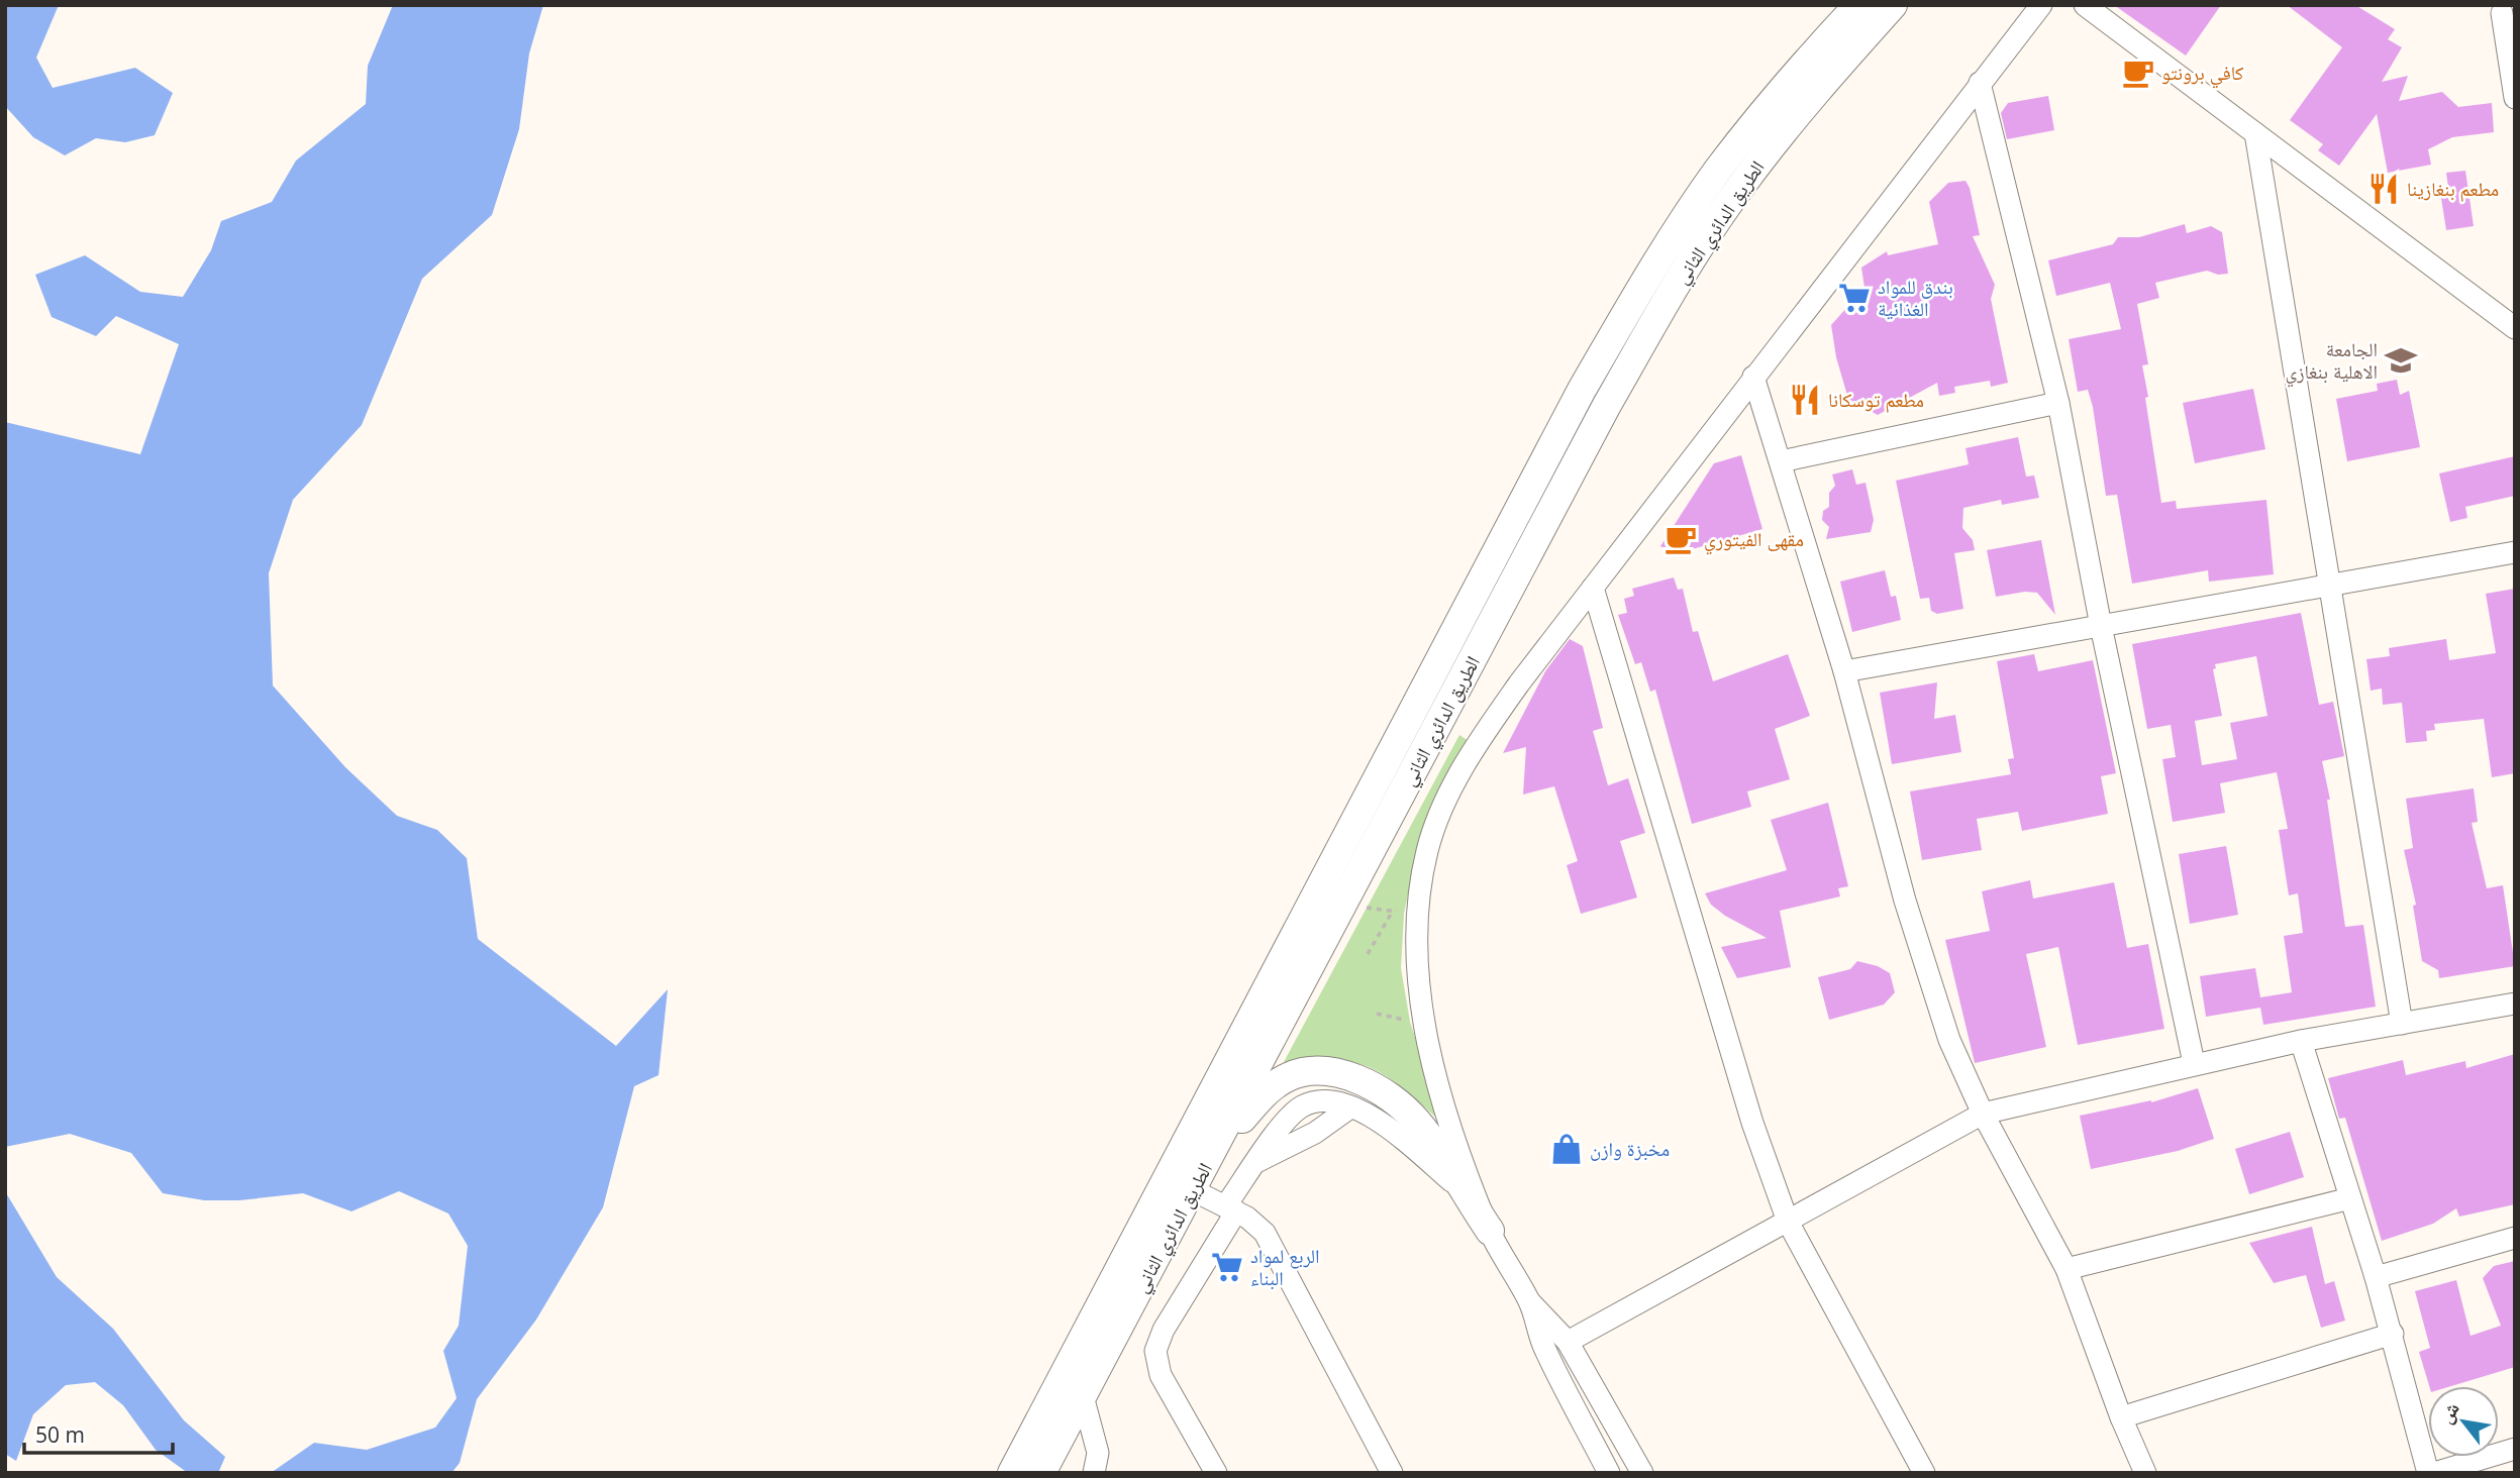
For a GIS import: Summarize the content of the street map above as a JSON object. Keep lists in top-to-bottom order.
{
  "streets": {
    "main road": ["الطريق الدائري الثاني"]
  },
  "places": {
    "cafe": ["كافي برونتو", "مقهى الفيتوري"],
    "restaurant": ["مطعم بنغازينا", "مطعم توسكانا"],
    "supermarket": ["بندق للمواد الغذائية", "الربع لمواد البناء"],
    "school or university": ["الجامعة الاهلية بنغازي"],
    "shop": ["مخبزة وازن"]
  },
  "scale_bar": "50 m",
  "north": "top left"
}
